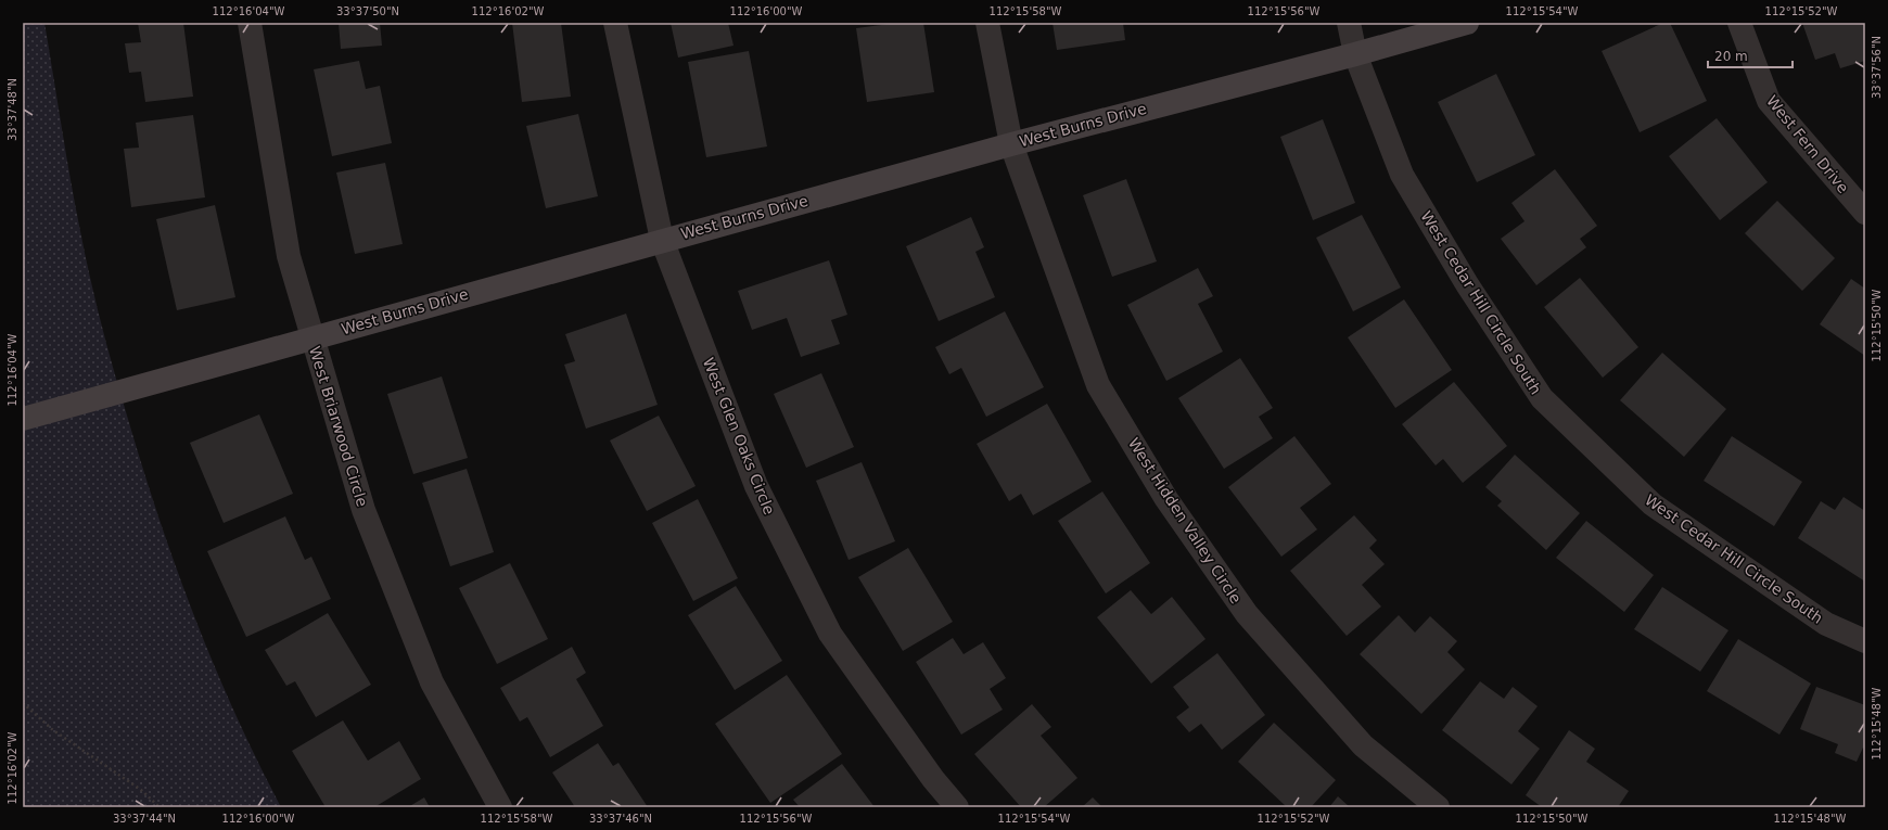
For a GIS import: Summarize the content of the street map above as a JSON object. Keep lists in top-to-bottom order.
{
  "streets": {
    "street": [
      "West Burns Drive",
      "West Fern Drive",
      "West Cedar Hill Circle South",
      "West Briarwood Circle",
      "West Glen Oaks Circle",
      "West Hidden Valley Circle"
    ]
  },
  "crossings": [
    ["West Burns Drive", "West Cedar Hill Circle South"],
    ["West Burns Drive", "West Briarwood Circle"],
    ["West Burns Drive", "West Glen Oaks Circle"],
    ["West Burns Drive", "West Hidden Valley Circle"]
  ],
  "scale_bar": "20 m",
  "coordinates": [
    "112°16'04\"W",
    "33°37'50\"N",
    "112°16'02\"W",
    "112°16'00\"W",
    "112°15'58\"W",
    "112°15'56\"W",
    "112°15'54\"W",
    "112°15'52\"W",
    "33°37'56\"N",
    "33°37'48\"N",
    "112°15'50\"W",
    "112°15'48\"W",
    "33°37'44\"N",
    "33°37'46\"N"
  ]
}
